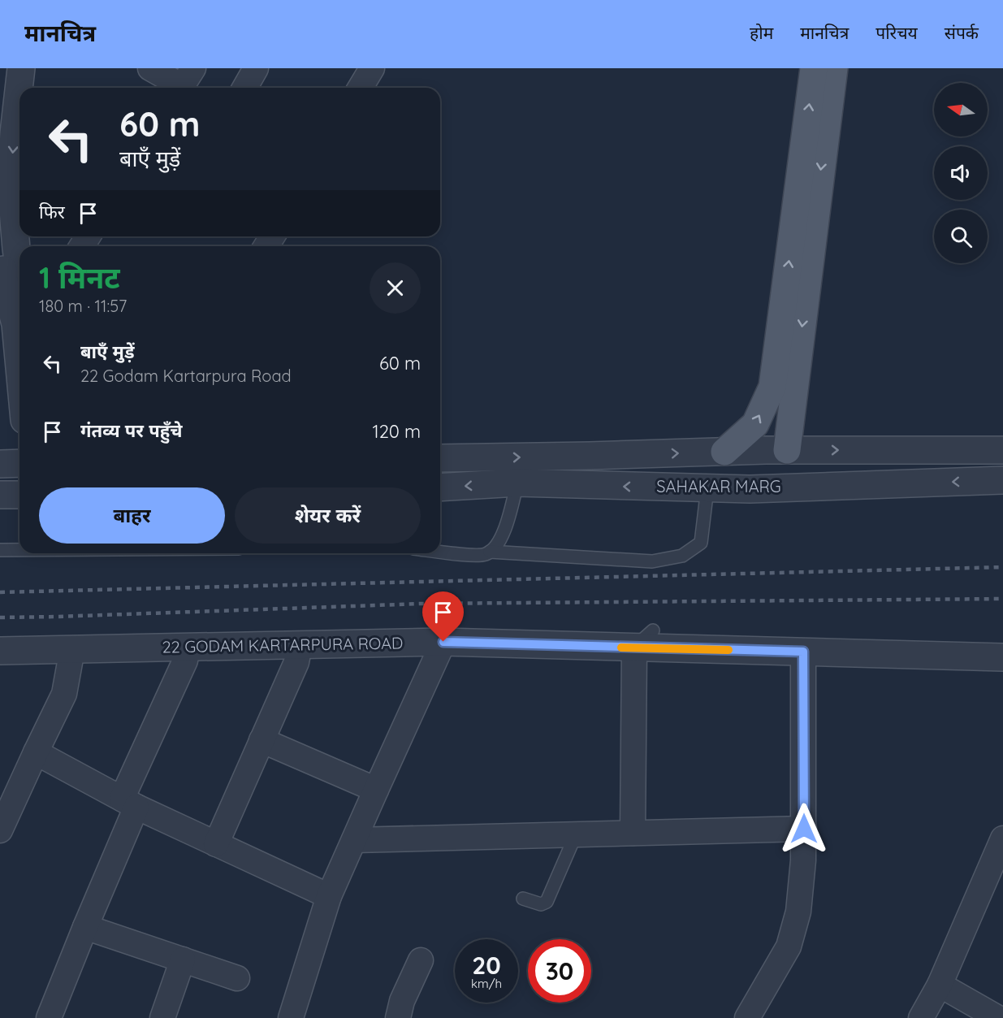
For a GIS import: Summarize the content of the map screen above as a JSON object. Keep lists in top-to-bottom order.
{
  "streets": {
    "street": ["SAHAKAR MARG", "22 GODAM KARTARPURA ROAD"]
  },
  "north": "left",
  "page": {
    "header": "मानचित्र",
    "nav": [
      "होम",
      "मानचित्र",
      "परिचय",
      "संपर्क"
    ],
    "turn": ["60 m", "बाएँ मुड़ें"],
    "then": "फिर",
    "heading": ["1 मिनट", "180 m · 11:57"],
    "list": [
      {
        "name": "बाएँ मुड़ें",
        "note": "22 Godam Kartarpura Road",
        "value": "60 m"
      },
      {
        "name": "गंतव्य पर पहुँचे",
        "value": "120 m"
      }
    ],
    "buttons": ["बाहर", "शेयर करें"],
    "speed": "20 km/h",
    "limit": "30"
  }
}
